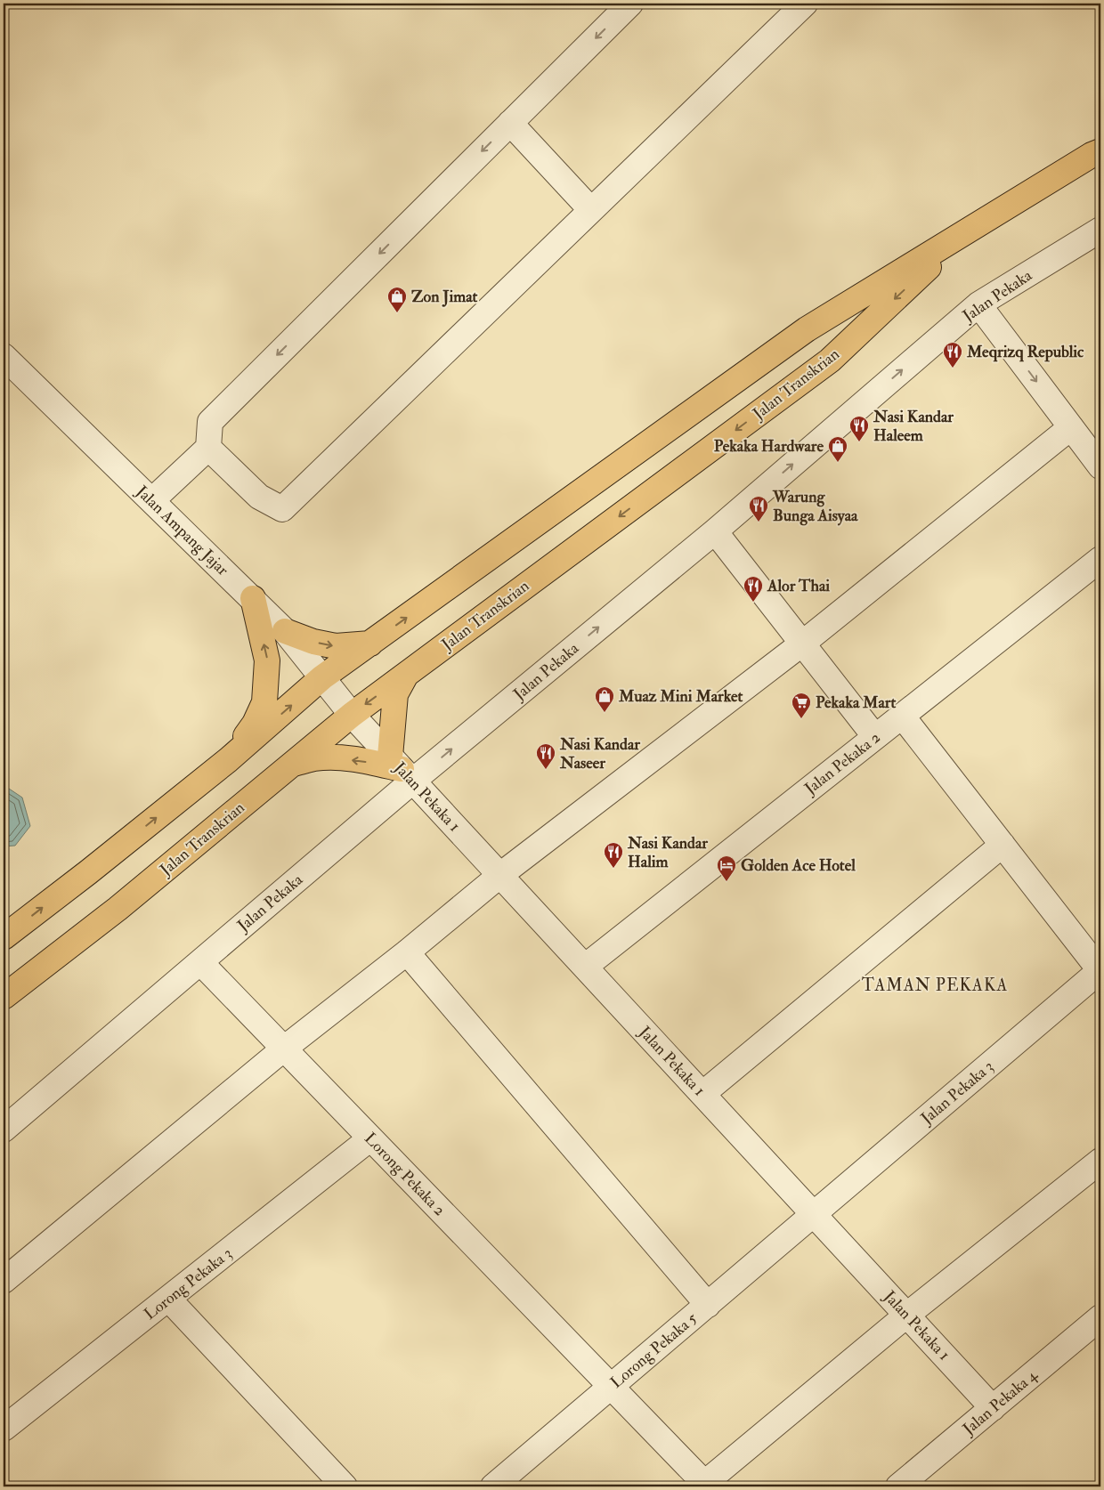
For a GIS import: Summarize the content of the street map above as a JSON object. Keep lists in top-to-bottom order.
{
  "streets": {
    "main road": ["Jalan Transkrian"],
    "street": [
      "Jalan Pekaka",
      "Jalan Ampang Jajar",
      "Jalan Pekaka 2",
      "Jalan Pekaka 1",
      "Jalan Pekaka 3",
      "Lorong Pekaka 2",
      "Lorong Pekaka 3",
      "Lorong Pekaka 5",
      "Jalan Pekaka 4"
    ]
  },
  "crossings": [
    ["Jalan Pekaka", "Jalan Pekaka 1"],
    ["Jalan Pekaka", "Lorong Pekaka 2"],
    ["Jalan Transkrian", "Jalan Ampang Jajar"],
    ["Jalan Transkrian", "Jalan Pekaka 1"],
    ["Jalan Ampang Jajar", "Jalan Pekaka 1"],
    ["Jalan Pekaka 2", "Jalan Pekaka 1"],
    ["Jalan Pekaka 1", "Jalan Pekaka 3"],
    ["Jalan Pekaka 1", "Lorong Pekaka 5"],
    ["Jalan Pekaka 1", "Jalan Pekaka 4"],
    ["Jalan Pekaka 3", "Lorong Pekaka 5"],
    ["Lorong Pekaka 2", "Lorong Pekaka 3"],
    ["Lorong Pekaka 2", "Lorong Pekaka 5"]
  ],
  "districts": ["TAMAN PEKAKA"],
  "places": {
    "shop": ["Zon Jimat", "Pekaka Hardware", "Muaz Mini Market"],
    "restaurant": [
      "Meqrizq Republic",
      "Nasi Kandar Haleem",
      "Warung Bunga Aisyaa",
      "Alor Thai",
      "Nasi Kandar Naseer",
      "Nasi Kandar Halim"
    ],
    "supermarket": ["Pekaka Mart"],
    "hotel": ["Golden Ace Hotel"]
  }
}
